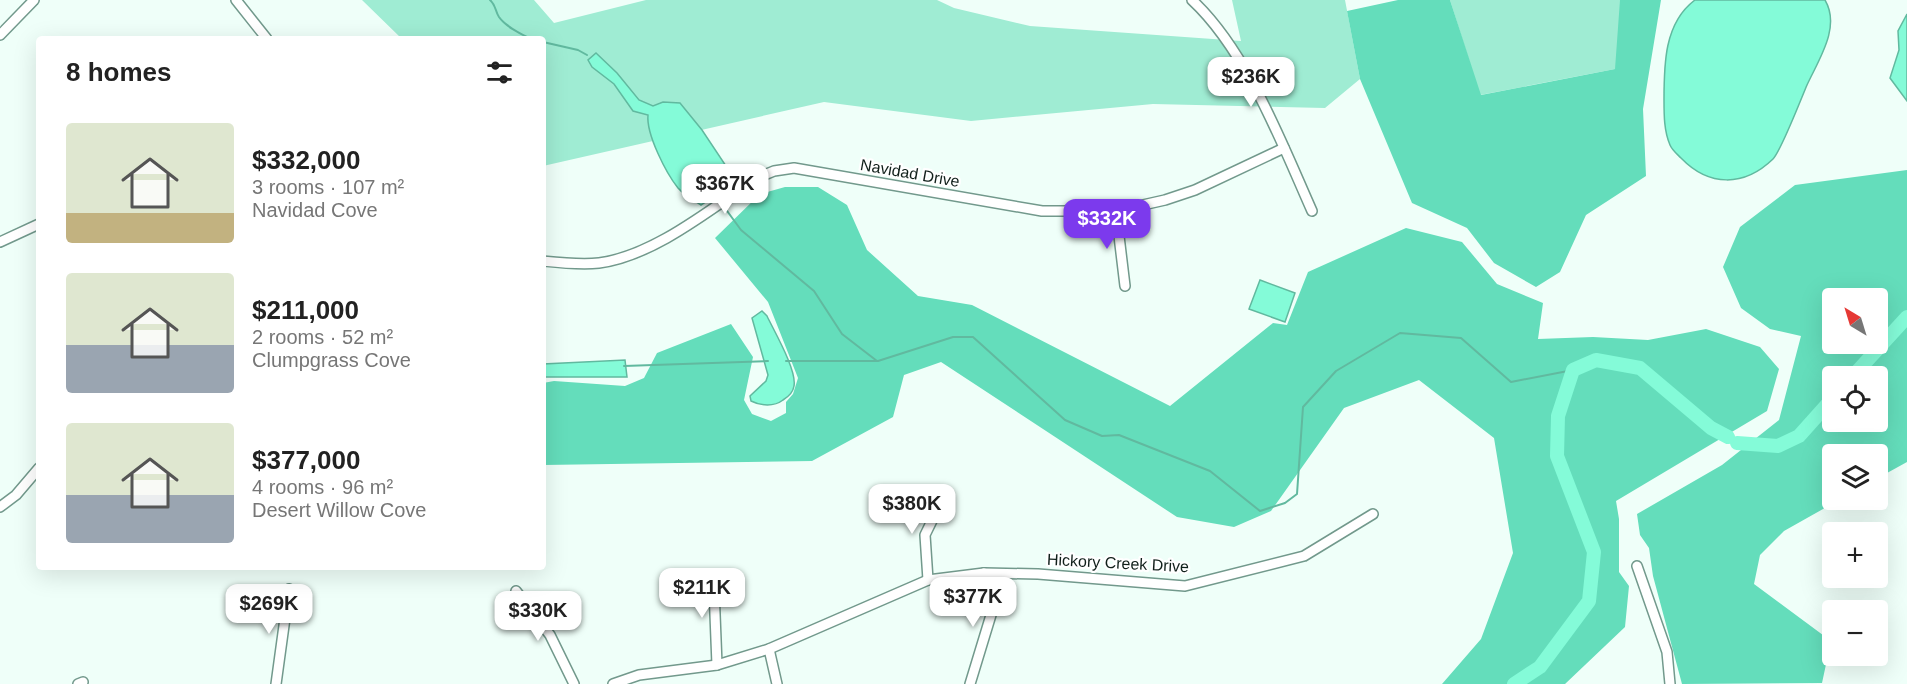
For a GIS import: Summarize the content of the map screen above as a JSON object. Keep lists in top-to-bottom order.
{
  "streets": {
    "street": ["Navidad Drive", "Hickory Creek Drive"]
  },
  "north": "top left",
  "page": {
    "heading": "8 homes",
    "price": [
      "$236K",
      "$367K",
      "$332K",
      "$380K",
      "$211K",
      "$377K",
      "$269K",
      "$330K"
    ],
    "list": [
      {
        "name": "$332,000",
        "note": "3 rooms · 107 m² · Navidad Cove"
      },
      {
        "name": "$211,000",
        "note": "2 rooms · 52 m² · Clumpgrass Cove"
      },
      {
        "name": "$377,000",
        "note": "4 rooms · 96 m² · Desert Willow Cove"
      }
    ],
    "map_buttons": ["+", "−"]
  }
}
